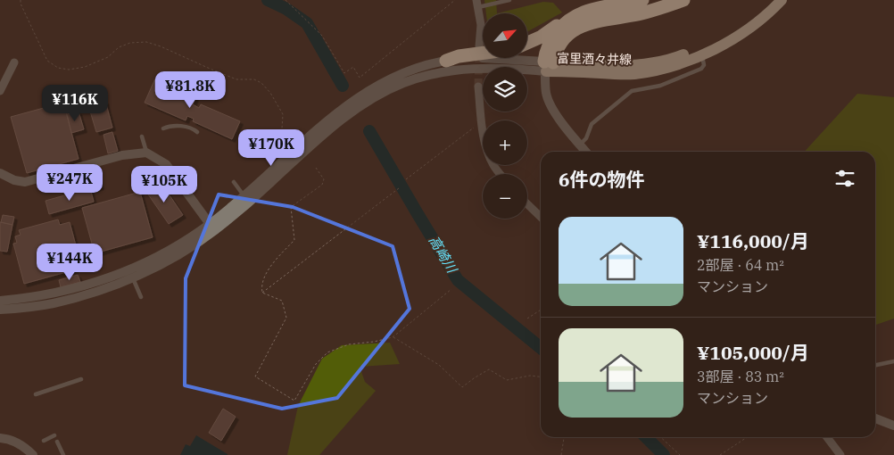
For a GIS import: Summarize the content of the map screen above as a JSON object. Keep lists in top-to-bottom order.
{
  "streets": {
    "main road": ["富里酒々井線"]
  },
  "water": ["高崎川"],
  "north": "top right",
  "page": {
    "map_buttons": ["+", "−"],
    "price": [
      "¥81.8K",
      "¥116K",
      "¥170K",
      "¥247K",
      "¥105K",
      "¥144K"
    ],
    "heading": "6件の物件",
    "list": [
      {
        "name": "¥116,000/月",
        "note": "2部屋 · 64 m² · マンション"
      },
      {
        "name": "¥105,000/月",
        "note": "3部屋 · 83 m² · マンション"
      }
    ]
  }
}
